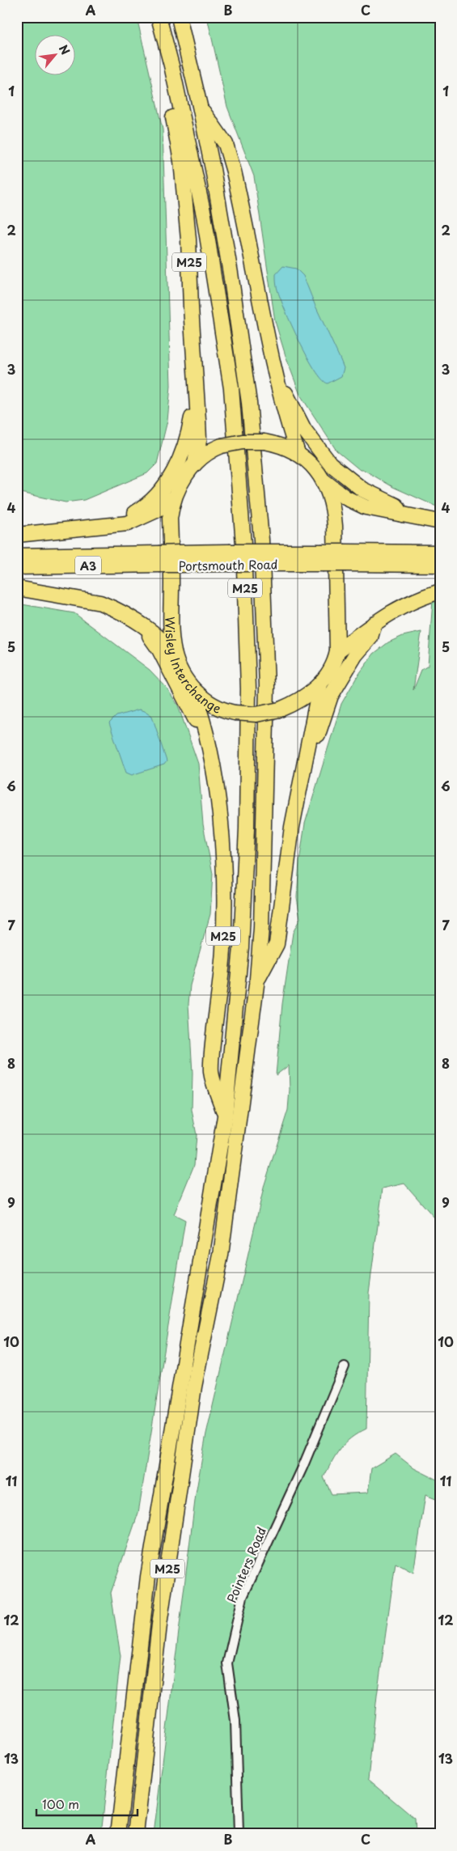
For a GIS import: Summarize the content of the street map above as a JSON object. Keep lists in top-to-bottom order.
{
  "streets": {
    "highway": [
      "M25",
      "Portsmouth Road",
      "A3",
      "Wisley Interchange"
    ],
    "street": ["Pointers Road"]
  },
  "crossings": [
    ["M25", "Wisley Interchange"]
  ],
  "scale_bar": "100 m",
  "north": "top right",
  "grid": {
    "columns": ["A", "B", "C"],
    "rows": [
      "1",
      "2",
      "3",
      "4",
      "5",
      "6",
      "7",
      "8",
      "9",
      "10",
      "11",
      "12",
      "13"
    ]
  }
}
